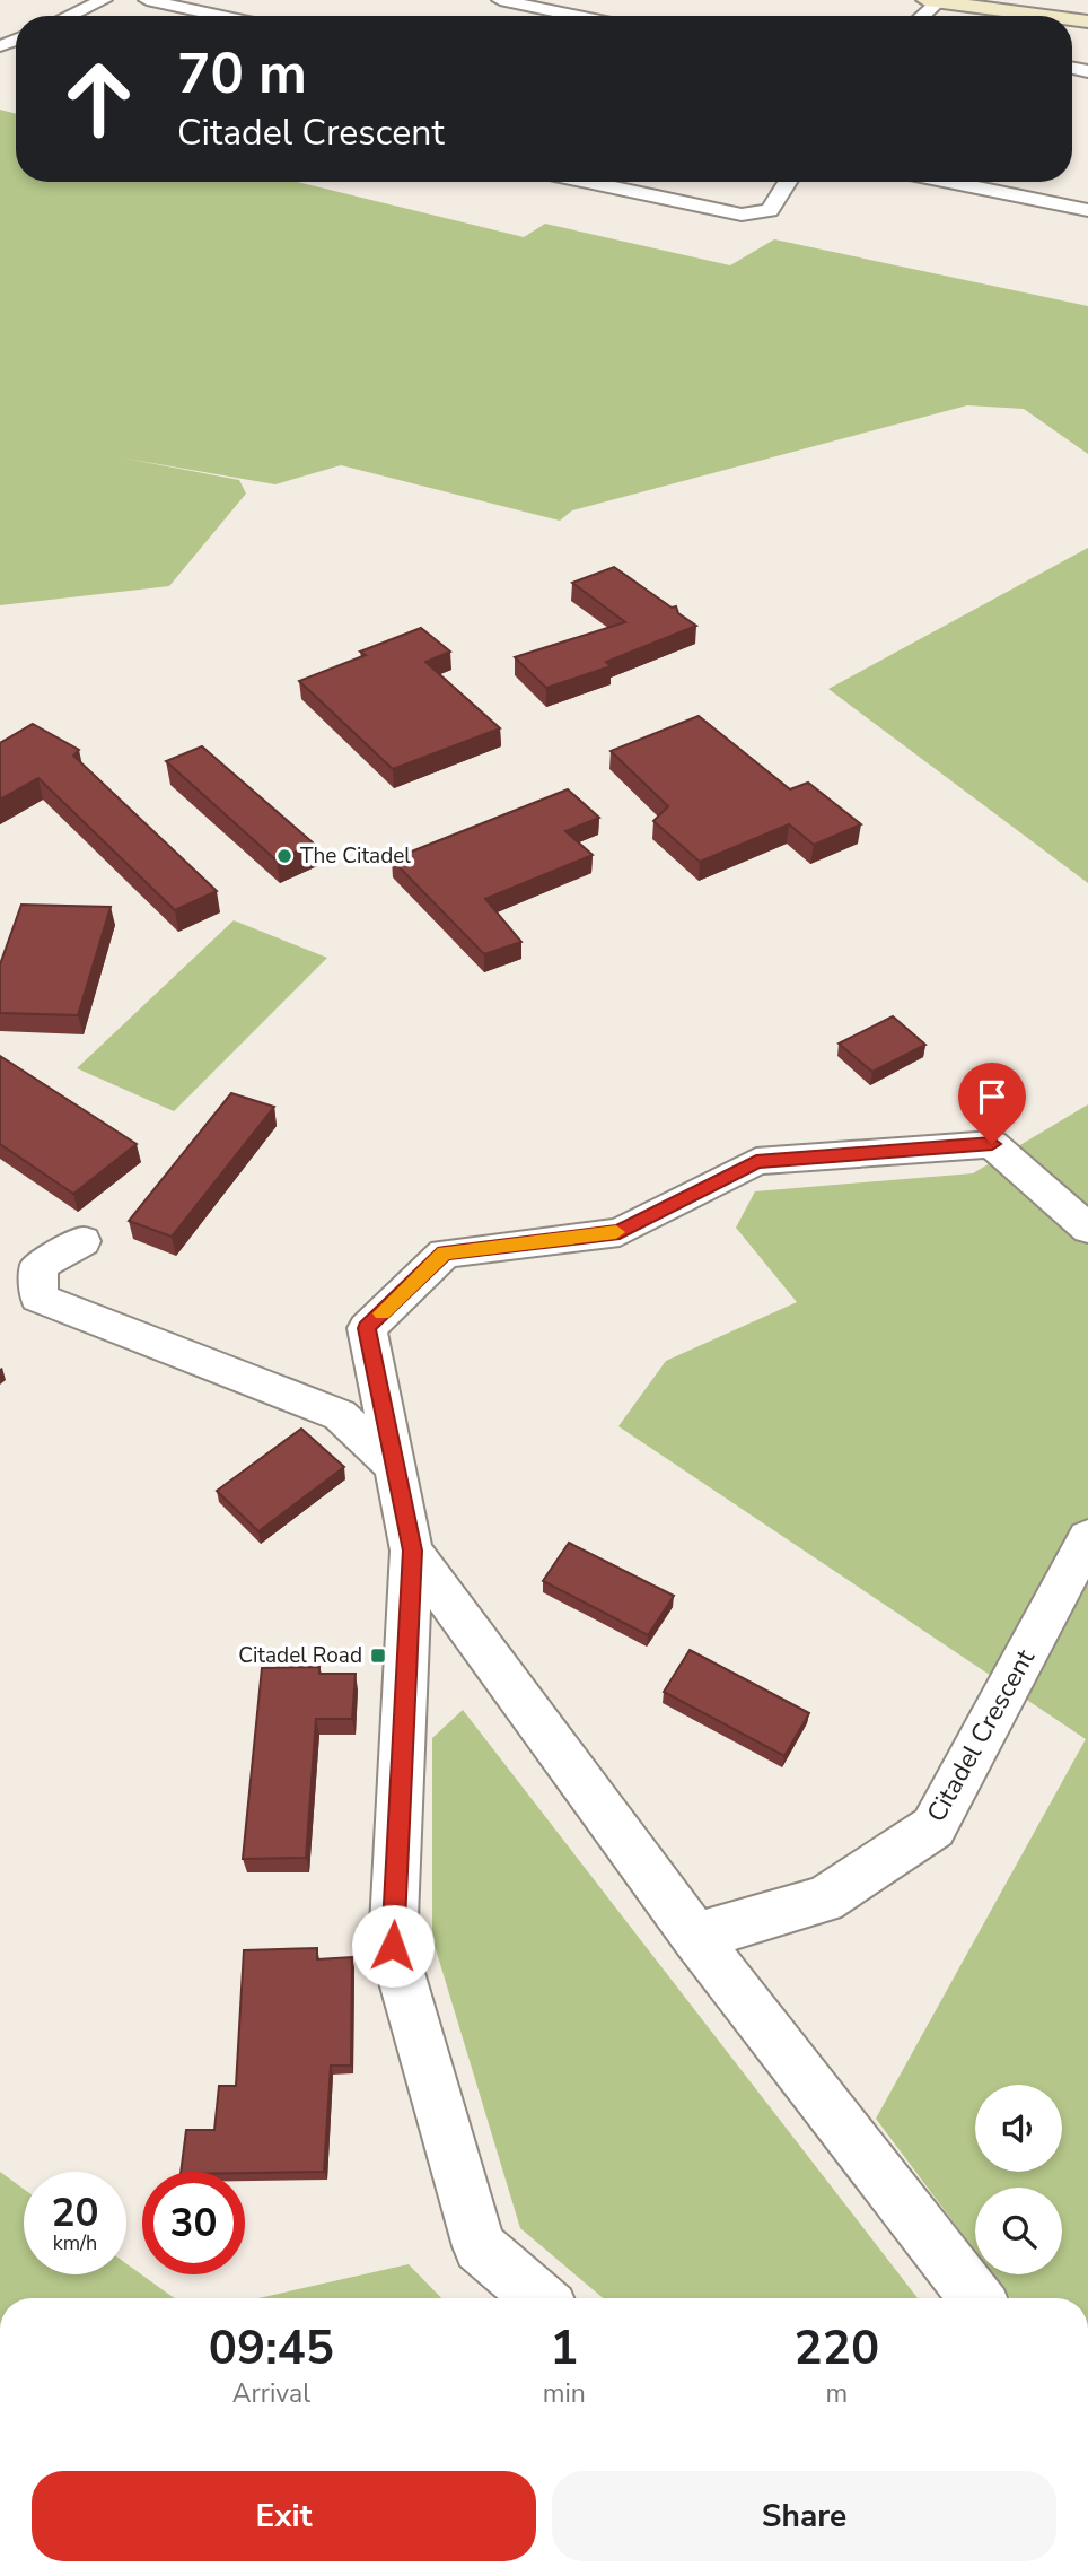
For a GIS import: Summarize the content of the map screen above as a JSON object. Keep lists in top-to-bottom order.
{
  "streets": {
    "street": ["Citadel Crescent"]
  },
  "places": {
    "other": ["The Citadel"],
    "transit": ["Citadel Road"]
  },
  "page": {
    "turn": ["70 m", "Citadel Crescent"],
    "speed": "20 km/h",
    "limit": "30",
    "eta": [
      "09:45",
      "Arrival",
      "1",
      "min",
      "220",
      "m"
    ],
    "buttons": ["Exit", "Share"]
  }
}
